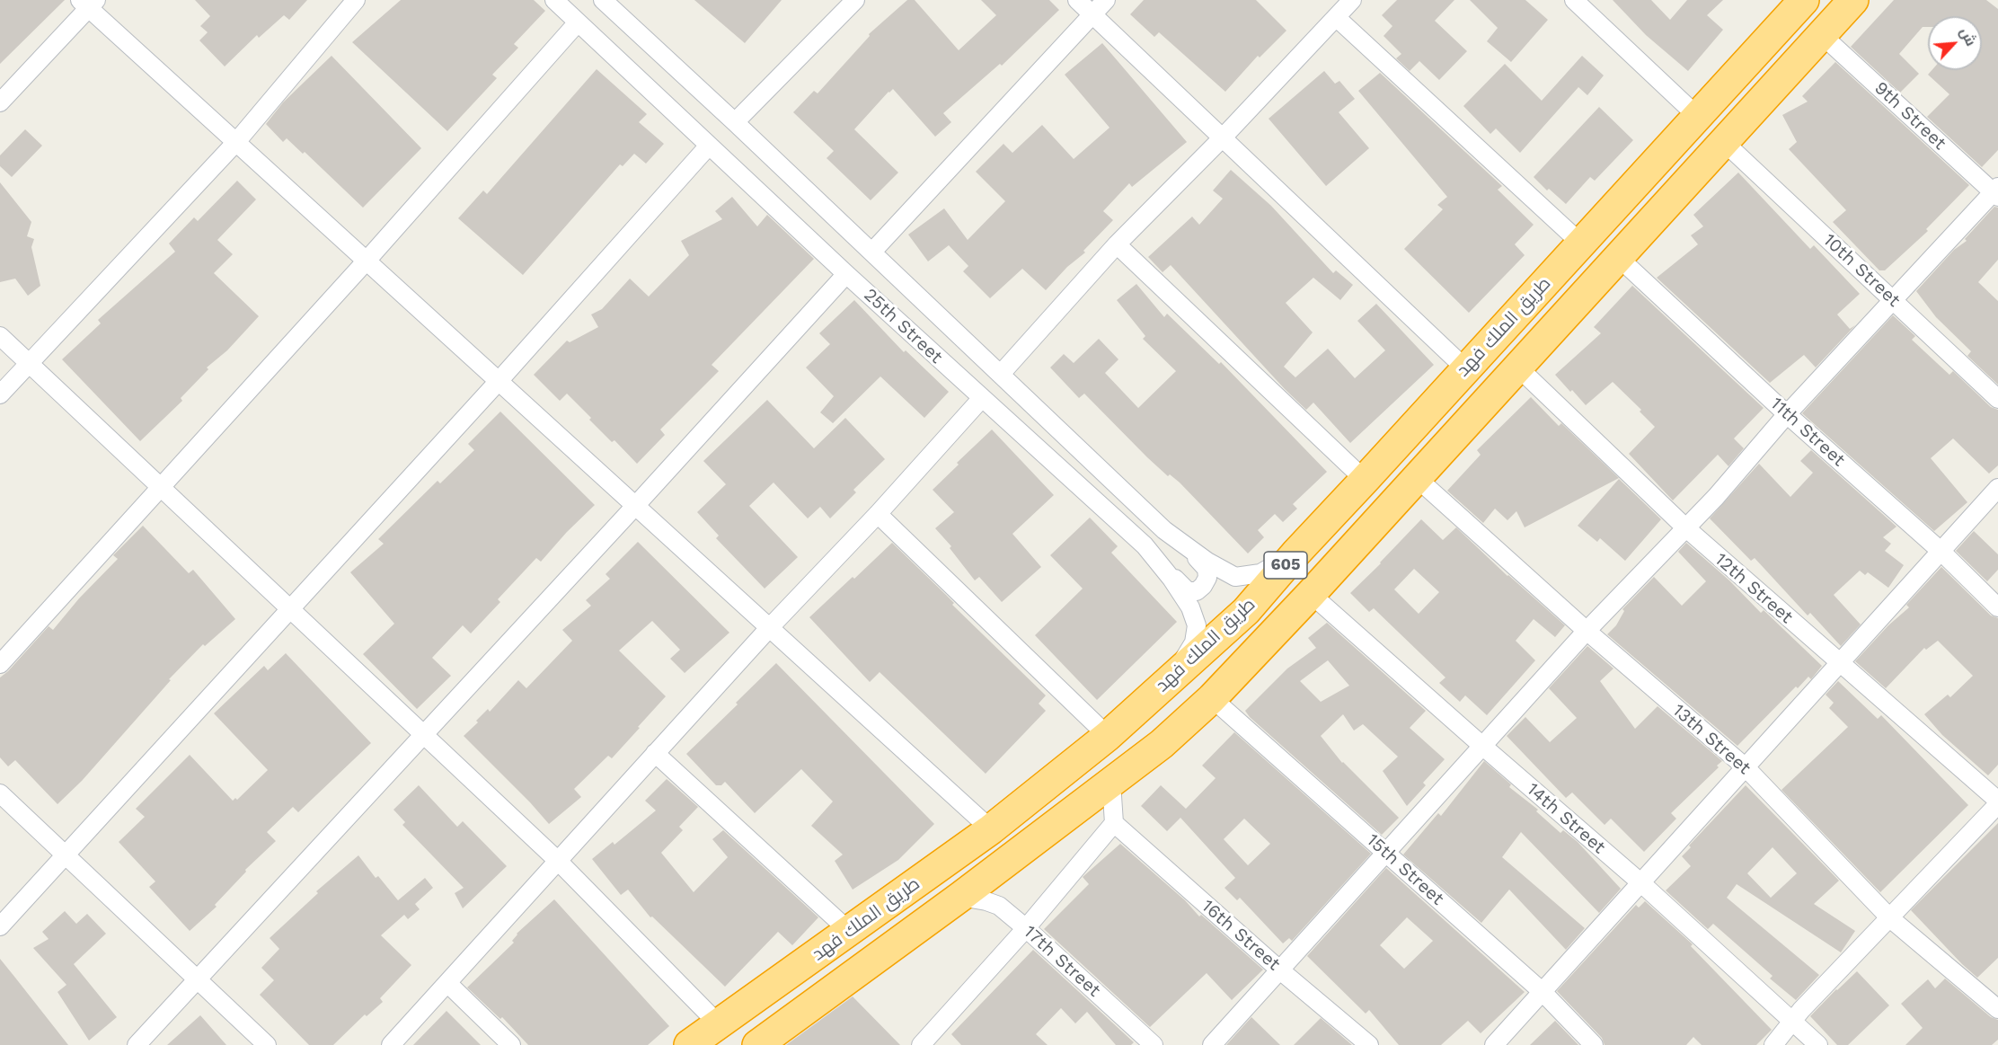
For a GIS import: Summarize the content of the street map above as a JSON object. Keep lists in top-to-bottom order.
{
  "streets": {
    "highway": ["طريق الملك فهد", "605"],
    "street": [
      "9th Street",
      "10th Street",
      "25th Street",
      "11th Street",
      "12th Street",
      "13th Street",
      "14th Street",
      "15th Street",
      "16th Street",
      "17th Street"
    ]
  },
  "crossings": [
    ["9th Street", "طريق الملك فهد"],
    ["10th Street", "طريق الملك فهد"],
    ["25th Street", "طريق الملك فهد"],
    ["طريق الملك فهد", "11th Street"],
    ["طريق الملك فهد", "12th Street"],
    ["طريق الملك فهد", "13th Street"],
    ["طريق الملك فهد", "14th Street"],
    ["طريق الملك فهد", "15th Street"],
    ["طريق الملك فهد", "17th Street"]
  ],
  "north": "top right"
}
